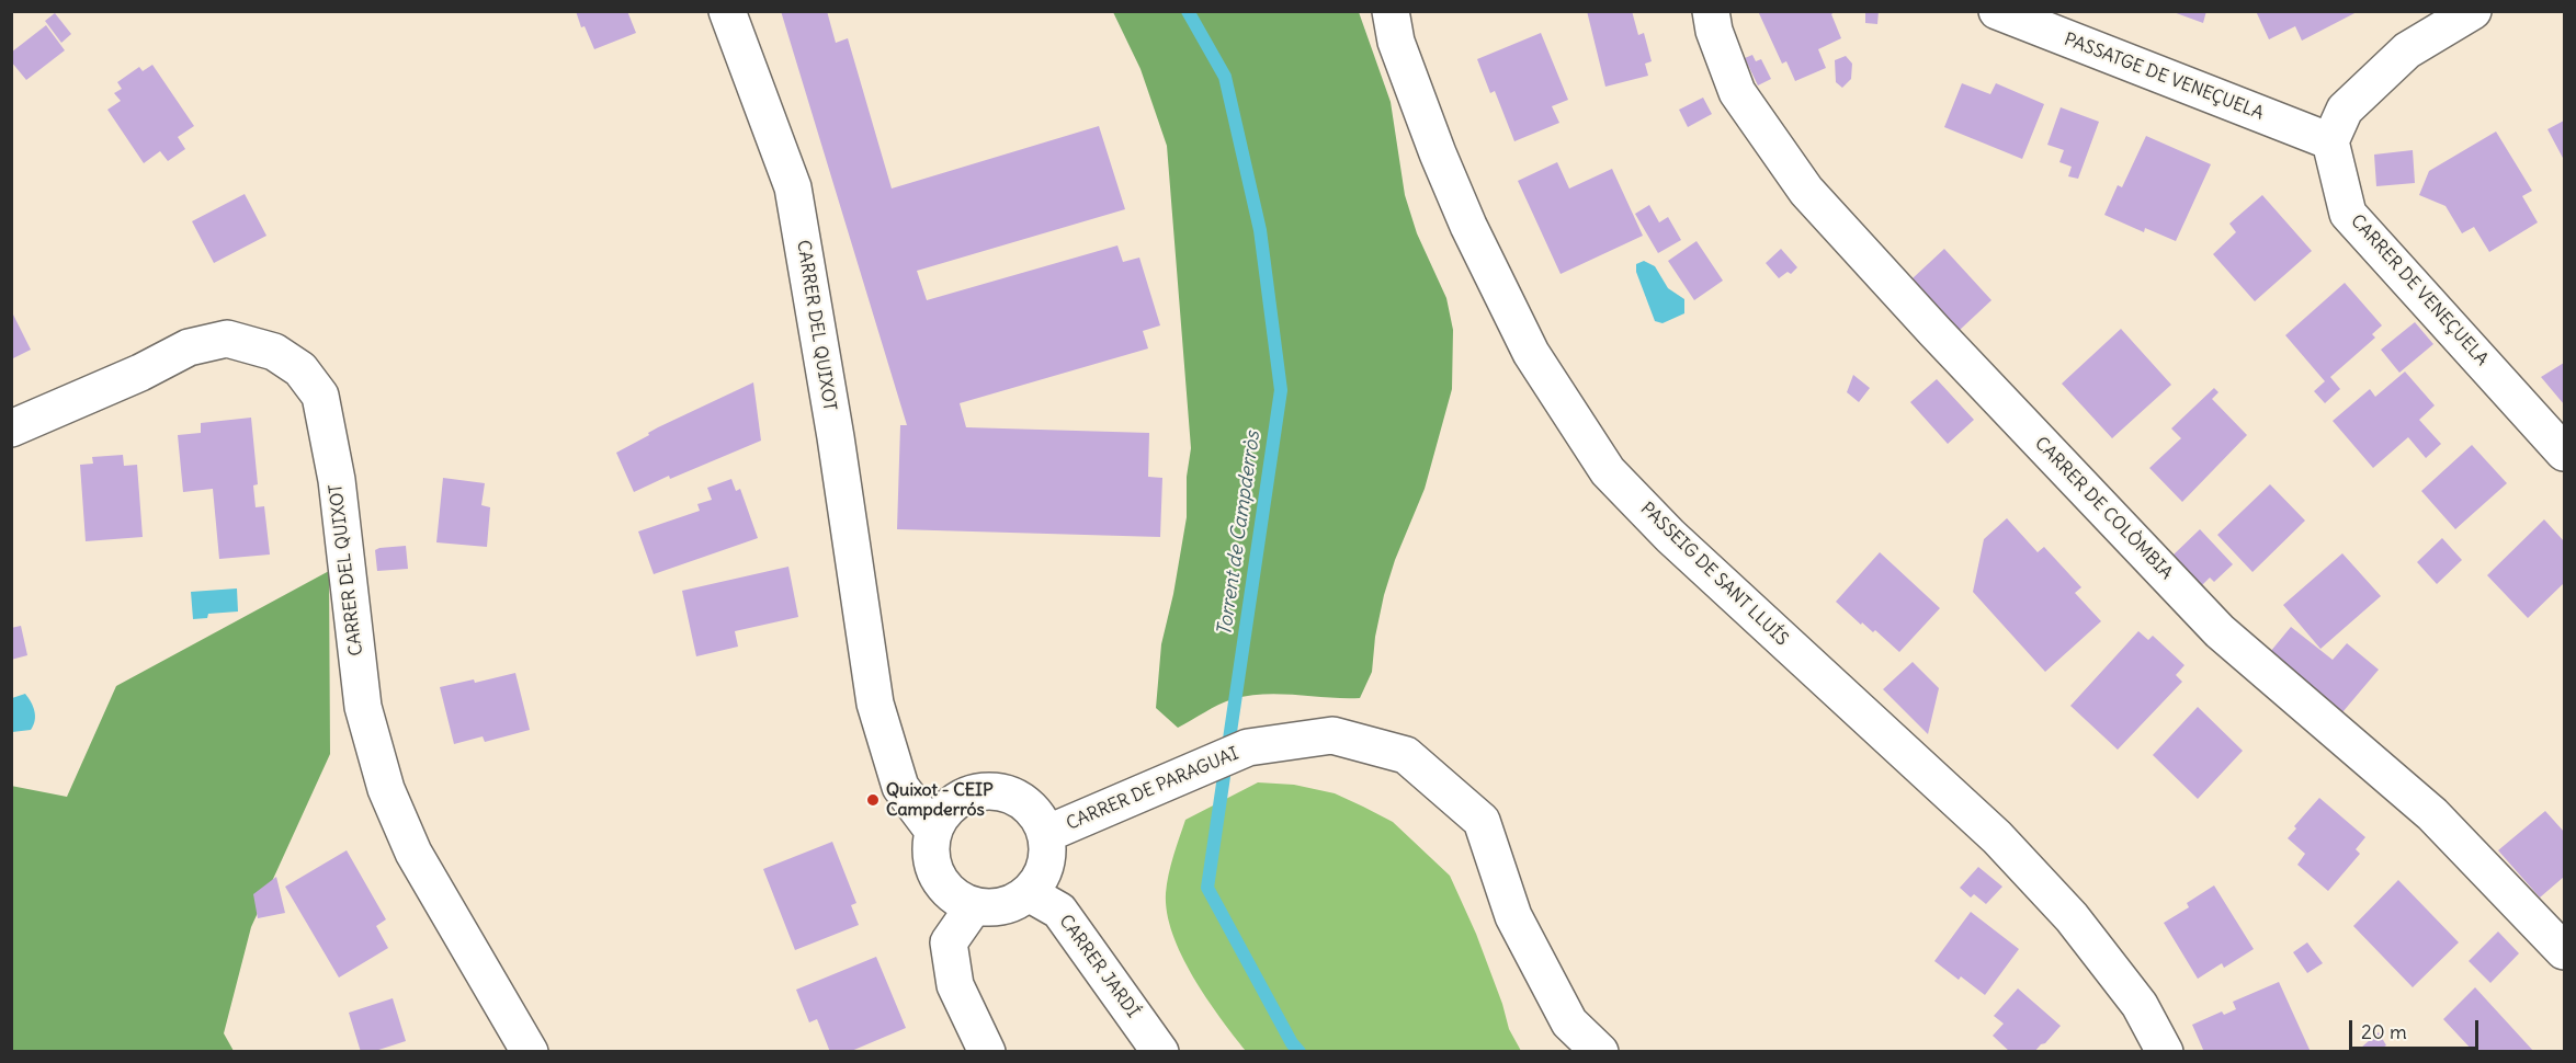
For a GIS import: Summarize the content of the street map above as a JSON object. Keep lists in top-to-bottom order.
{
  "streets": {
    "street": [
      "PASSATGE DE VENEÇUELA",
      "CARRER DE VENEÇUELA",
      "CARRER DEL QUIXOT",
      "CARRER DE COLÒMBIA",
      "PASSEIG DE SANT LLUÍS",
      "CARRER DE PARAGUAI",
      "CARRER JARDÍ"
    ]
  },
  "crossings": [
    ["PASSATGE DE VENEÇUELA", "CARRER DE VENEÇUELA"],
    ["CARRER DEL QUIXOT", "CARRER DE PARAGUAI"],
    ["CARRER DEL QUIXOT", "CARRER JARDÍ"],
    ["CARRER DE PARAGUAI", "CARRER JARDÍ"]
  ],
  "water": ["Torrent de Campderròs"],
  "places": ["Quixot - CEIP Campderrós"],
  "scale_bar": "20 m"
}
